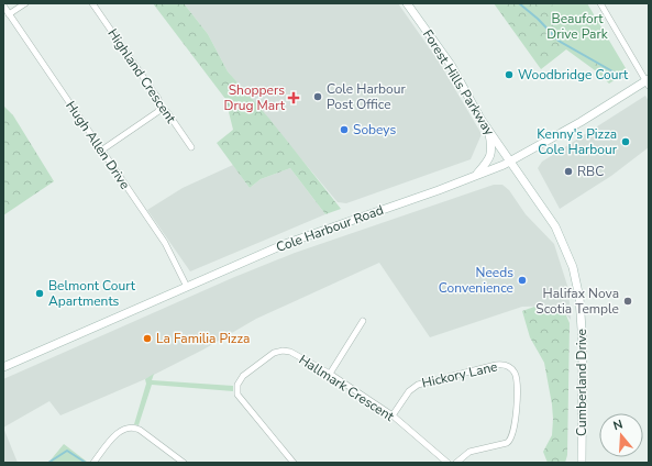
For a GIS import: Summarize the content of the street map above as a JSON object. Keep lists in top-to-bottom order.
{
  "streets": {
    "main road": ["Forest Hills Parkway", "Cole Harbour Road", "Cumberland Drive"],
    "street": [
      "Highland Crescent",
      "Hugh Allen Drive",
      "Hickory Lane",
      "Hallmark Crescent"
    ]
  },
  "crossings": [
    ["Forest Hills Parkway", "Cole Harbour Road"],
    ["Forest Hills Parkway", "Cumberland Drive"],
    ["Hugh Allen Drive", "Cole Harbour Road"],
    ["Cole Harbour Road", "Cumberland Drive"],
    ["Hickory Lane", "Hallmark Crescent"]
  ],
  "parks": ["Beaufort Drive Park"],
  "places": {
    "other": [
      "Woodbridge Court",
      "Cole Harbour Post Office",
      "Sobeys",
      "Kenny's Pizza Cole Harbour",
      "RBC",
      "Needs Convenience",
      "Belmont Court Apartments",
      "Halifax Nova Scotia Temple",
      "La Familia Pizza"
    ],
    "health": ["Shoppers Drug Mart"]
  },
  "north": "top"
}
